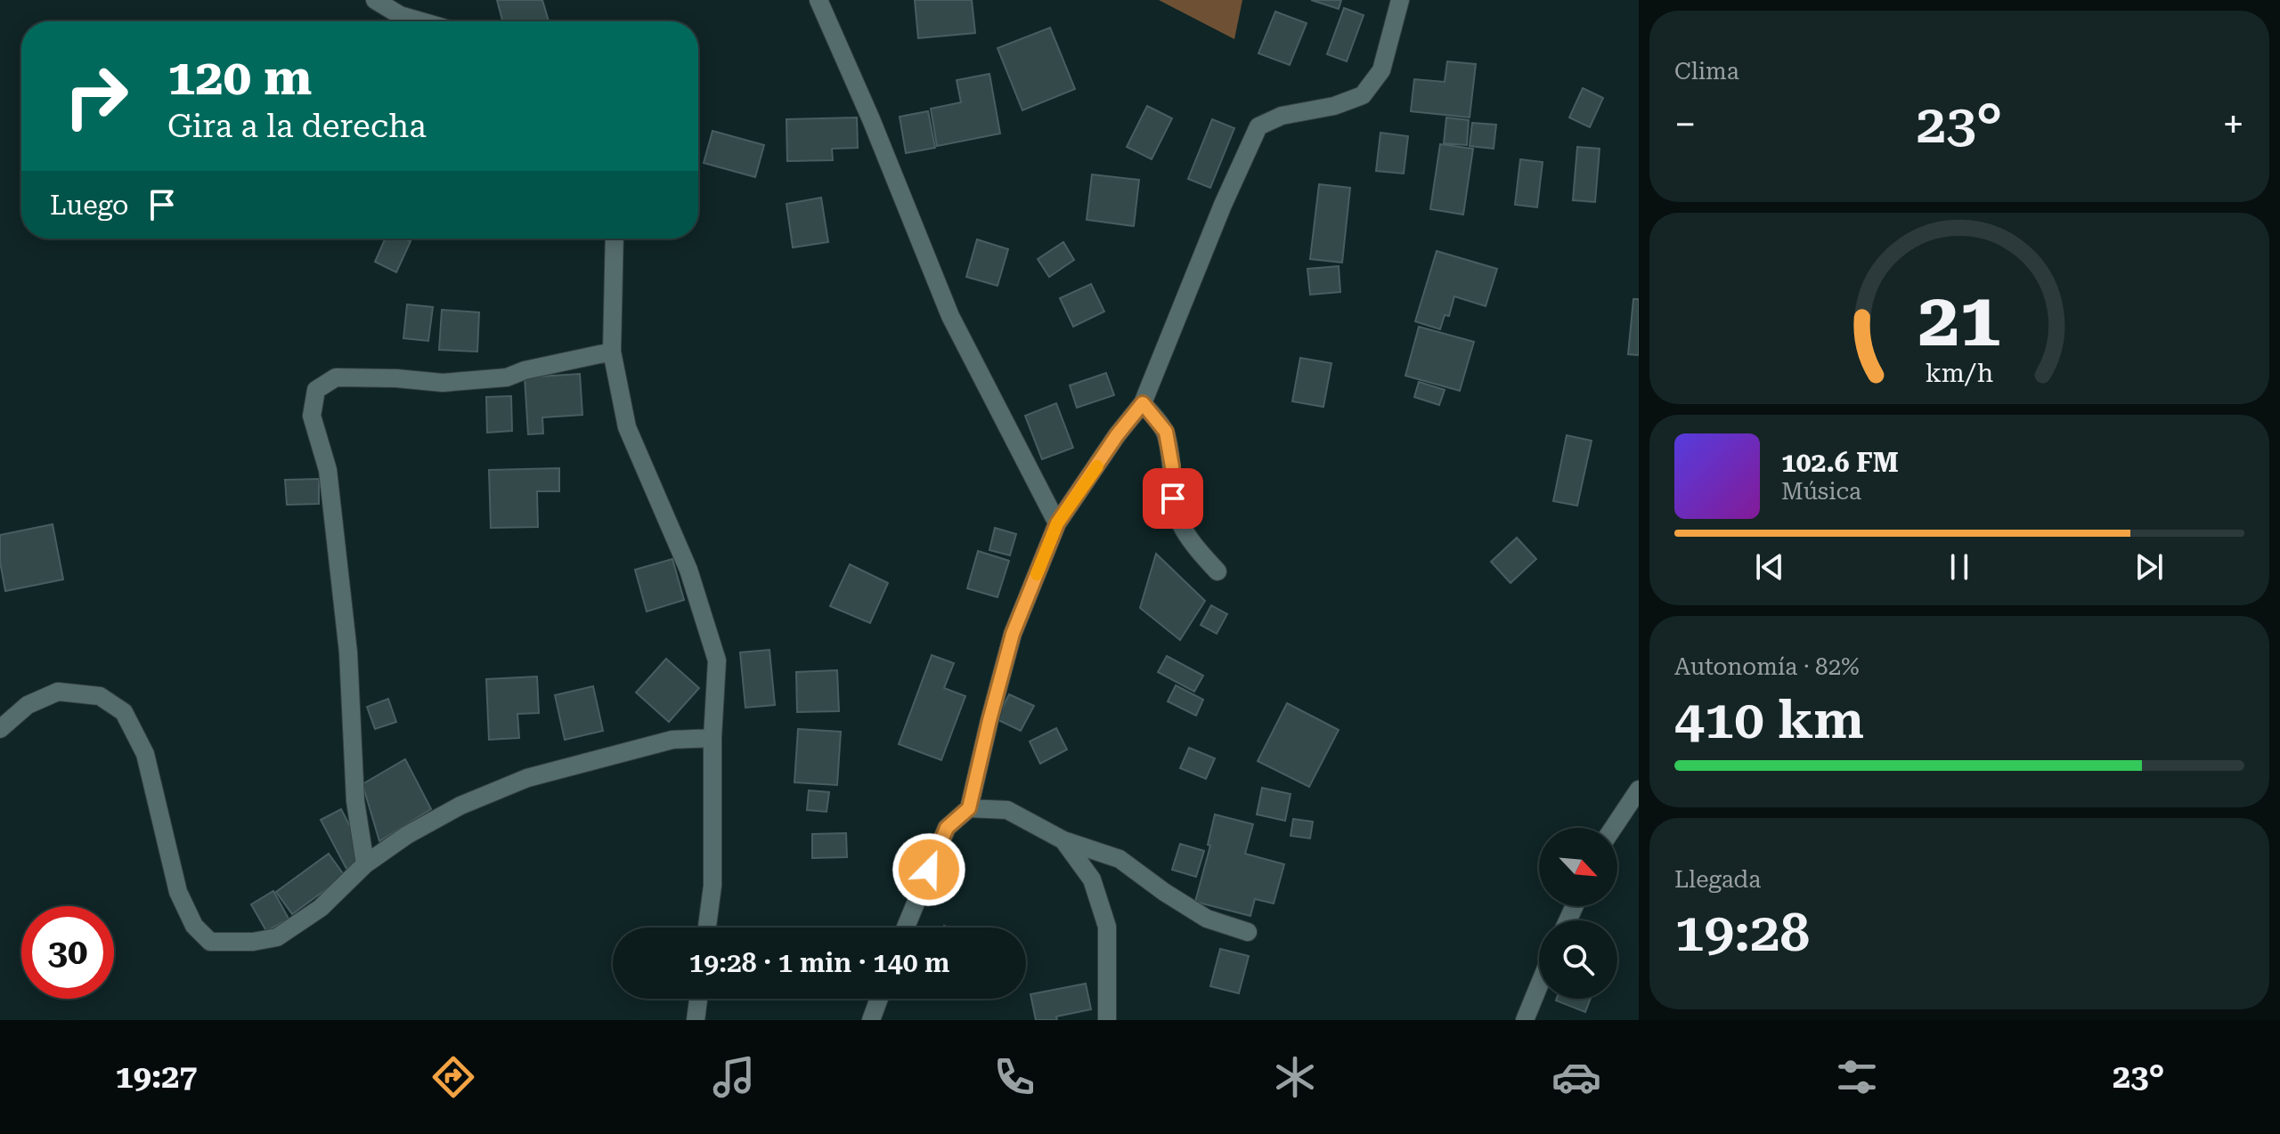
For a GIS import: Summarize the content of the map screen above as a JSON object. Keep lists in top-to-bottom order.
{
  "north": "bottom right",
  "page": {
    "tile": [
      "Clima",
      ["Autonomía · 82%", "410 km"],
      ["Llegada", "19:28"]
    ],
    "turn": ["120 m", "Gira a la derecha"],
    "heat": ["−", "23°", "+"],
    "then": "Luego",
    "song": ["102.6 FM", "Música"],
    "limit": "30",
    "trip": "19:28 · 1 min · 140 m",
    "tabs": ["19:27", "23°"],
    "gauge": ["21", "km/h"]
  }
}
